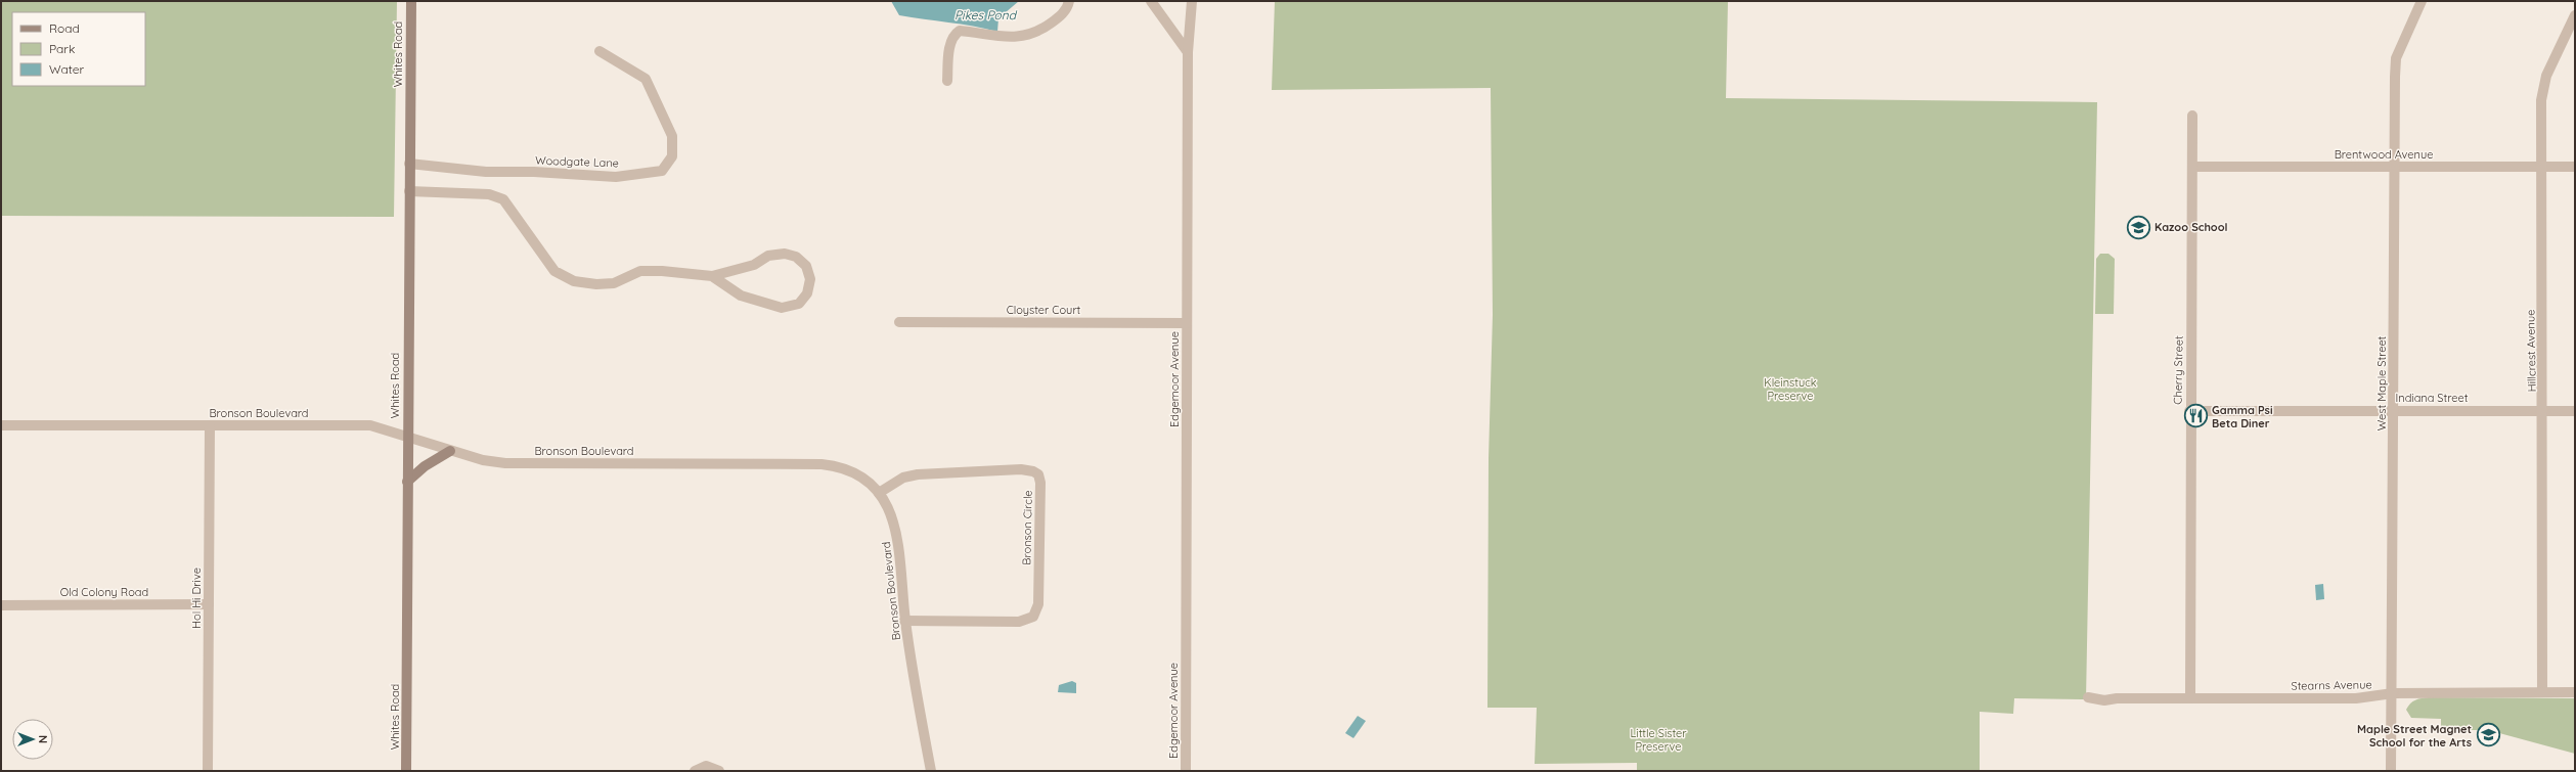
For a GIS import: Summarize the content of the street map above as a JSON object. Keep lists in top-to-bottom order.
{
  "streets": {
    "street": [
      "Whites Road",
      "Brentwood Avenue",
      "Woodgate Lane",
      "Cloyster Court",
      "Hillcrest Avenue",
      "Cherry Street",
      "Edgemoor Avenue",
      "West Maple Street",
      "Indiana Street",
      "Bronson Boulevard",
      "Bronson Circle",
      "Old Colony Road",
      "Hol Hi Drive",
      "Stearns Avenue"
    ]
  },
  "crossings": [
    ["Whites Road", "Woodgate Lane"],
    ["Whites Road", "Bronson Boulevard"],
    ["Brentwood Avenue", "Hillcrest Avenue"],
    ["Brentwood Avenue", "Cherry Street"],
    ["Brentwood Avenue", "West Maple Street"],
    ["Cloyster Court", "Edgemoor Avenue"],
    ["Hillcrest Avenue", "Indiana Street"],
    ["Hillcrest Avenue", "Stearns Avenue"],
    ["Cherry Street", "Indiana Street"],
    ["Cherry Street", "Stearns Avenue"],
    ["West Maple Street", "Indiana Street"],
    ["West Maple Street", "Stearns Avenue"],
    ["Bronson Boulevard", "Bronson Circle"],
    ["Bronson Boulevard", "Hol Hi Drive"],
    ["Old Colony Road", "Hol Hi Drive"]
  ],
  "water": ["Pikes Pond"],
  "parks": ["Kleinstuck Preserve", "Little Sister Preserve"],
  "places": {
    "school or university": ["Kazoo School", "Maple Street Magnet School for the Arts"],
    "restaurant": ["Gamma Psi Beta Diner"]
  },
  "legend": ["Road", "Park", "Water"],
  "north": "right"
}
